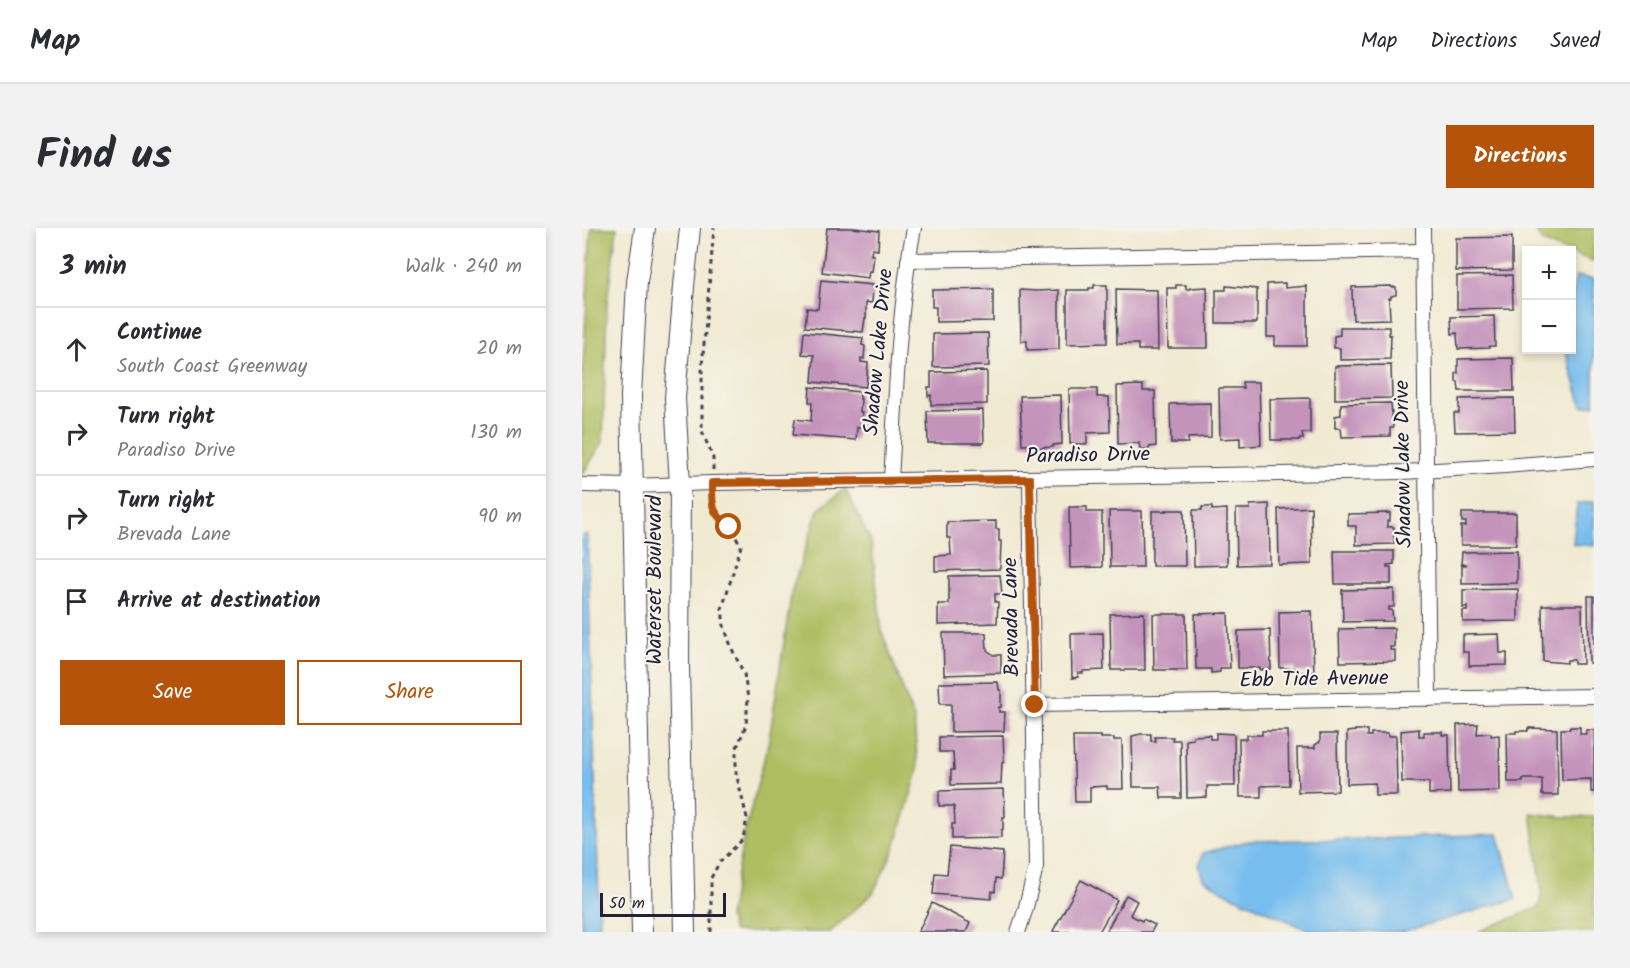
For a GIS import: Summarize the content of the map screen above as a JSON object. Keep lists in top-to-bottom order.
{
  "streets": {
    "street": [
      "Shadow Lake Drive",
      "Paradiso Drive",
      "Waterset Boulevard",
      "Brevada Lane",
      "Ebb Tide Avenue"
    ]
  },
  "crossings": [
    ["Shadow Lake Drive", "Paradiso Drive"],
    ["Shadow Lake Drive", "Ebb Tide Avenue"],
    ["Paradiso Drive", "Waterset Boulevard"],
    ["Paradiso Drive", "Brevada Lane"],
    ["Brevada Lane", "Ebb Tide Avenue"]
  ],
  "scale_bar": "50 m",
  "page": {
    "header": "Map",
    "nav": ["Map", "Directions", "Saved"],
    "title": "Find us",
    "buttons": [
      "Directions",
      ["Save", "Share"]
    ],
    "heading": ["3 min", "Walk · 240 m"],
    "map_buttons": ["+", "−"],
    "list": [
      ["Continue", "South Coast Greenway", "20 m"],
      ["Turn right", "Paradiso Drive", "130 m"],
      ["Turn right", "Brevada Lane", "90 m"],
      "Arrive at destination"
    ],
    "scale": "50 m"
  }
}
